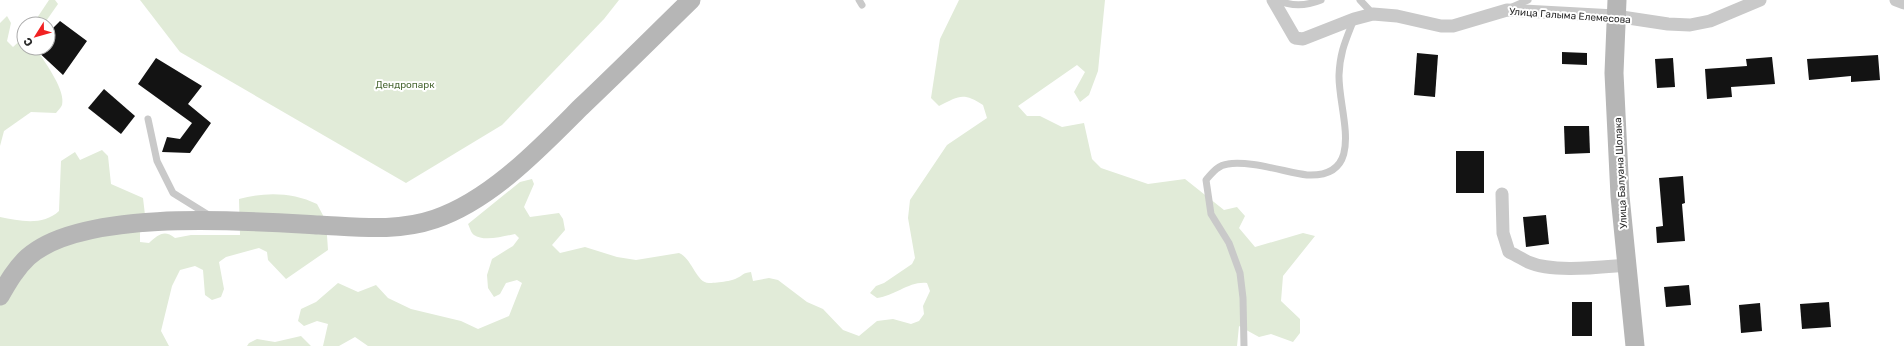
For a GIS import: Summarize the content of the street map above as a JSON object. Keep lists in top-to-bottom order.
{
  "streets": {
    "street": ["Улица Галыма Елемесова", "Улица Балуана Шолака"]
  },
  "crossings": [
    ["Улица Галыма Елемесова", "Улица Балуана Шолака"]
  ],
  "parks": ["Дендропарк"],
  "north": "bottom left"
}
